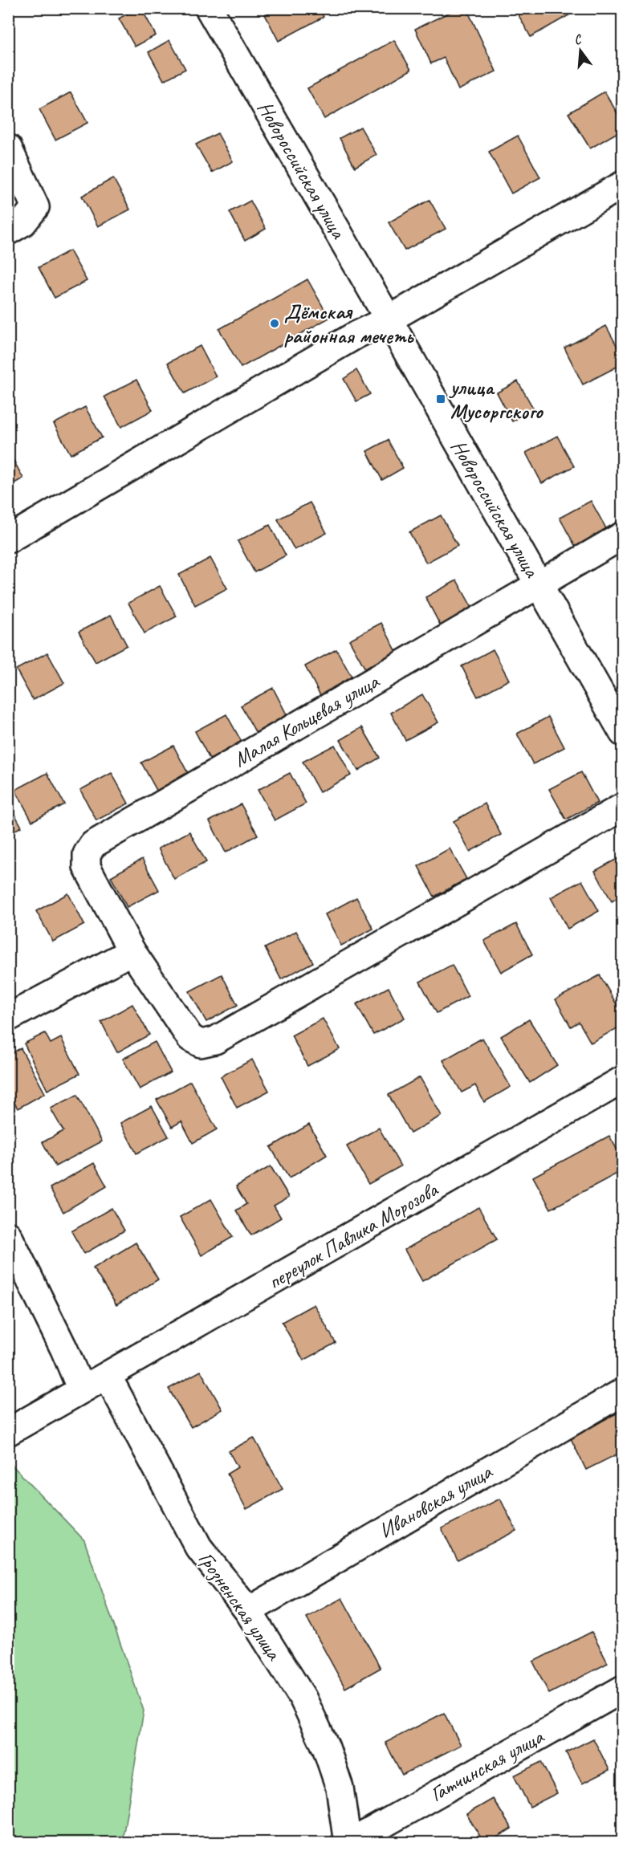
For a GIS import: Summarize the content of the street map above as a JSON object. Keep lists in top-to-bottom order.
{
  "streets": {
    "street": [
      "Новороссийская улица",
      "Малая Кольцевая улица",
      "переулок Павлика Морозова",
      "Ивановская улица",
      "Грозненская улица",
      "Гатчинская улица"
    ]
  },
  "crossings": [
    ["Новороссийская улица", "Малая Кольцевая улица"],
    ["переулок Павлика Морозова", "Грозненская улица"],
    ["Ивановская улица", "Грозненская улица"],
    ["Грозненская улица", "Гатчинская улица"]
  ],
  "places": {
    "other": ["Дёмская районная мечеть"],
    "transit": ["улица Мусоргского"]
  },
  "north": "top"
}
